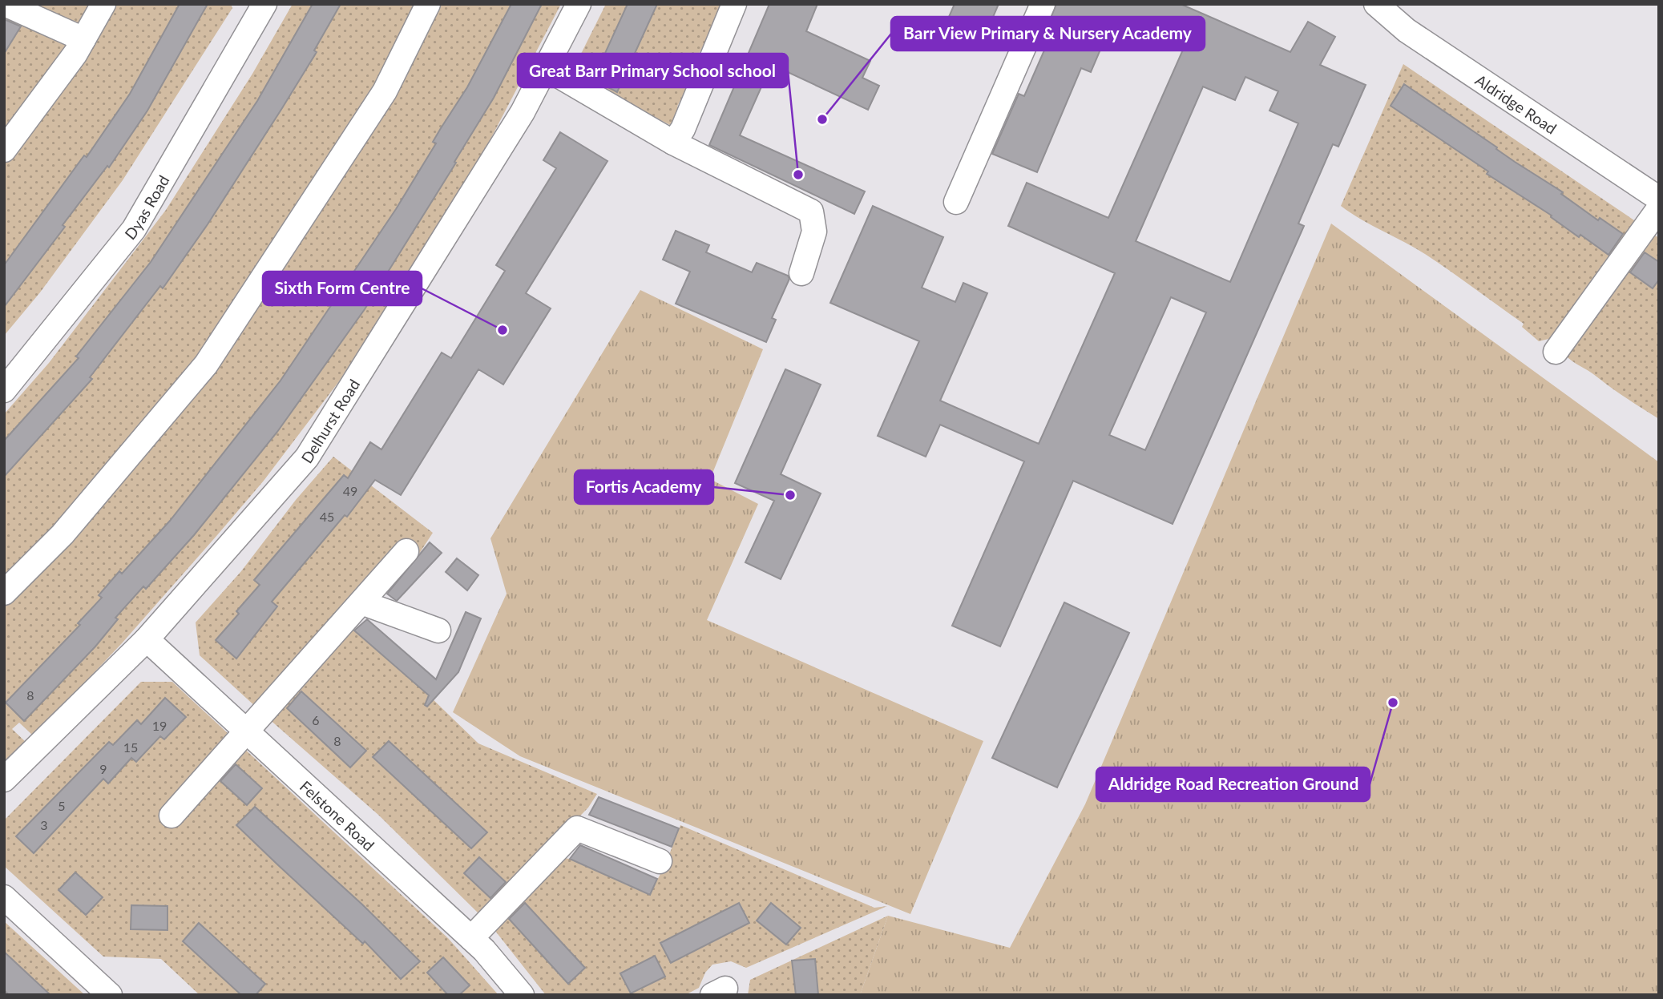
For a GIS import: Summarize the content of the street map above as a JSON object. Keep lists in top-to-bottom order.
{
  "streets": {
    "street": [
      "Aldridge Road",
      "Dyas Road",
      "Delhurst Road",
      "Felstone Road"
    ]
  },
  "crossings": [
    ["Delhurst Road", "Felstone Road"]
  ],
  "places": [
    "Barr View Primary & Nursery Academy",
    "Great Barr Primary School school",
    "Sixth Form Centre",
    "Fortis Academy",
    "Aldridge Road Recreation Ground"
  ],
  "house_numbers": [
    "49",
    "45",
    "8",
    "6",
    "19",
    "8",
    "15",
    "9",
    "5",
    "3"
  ]
}
